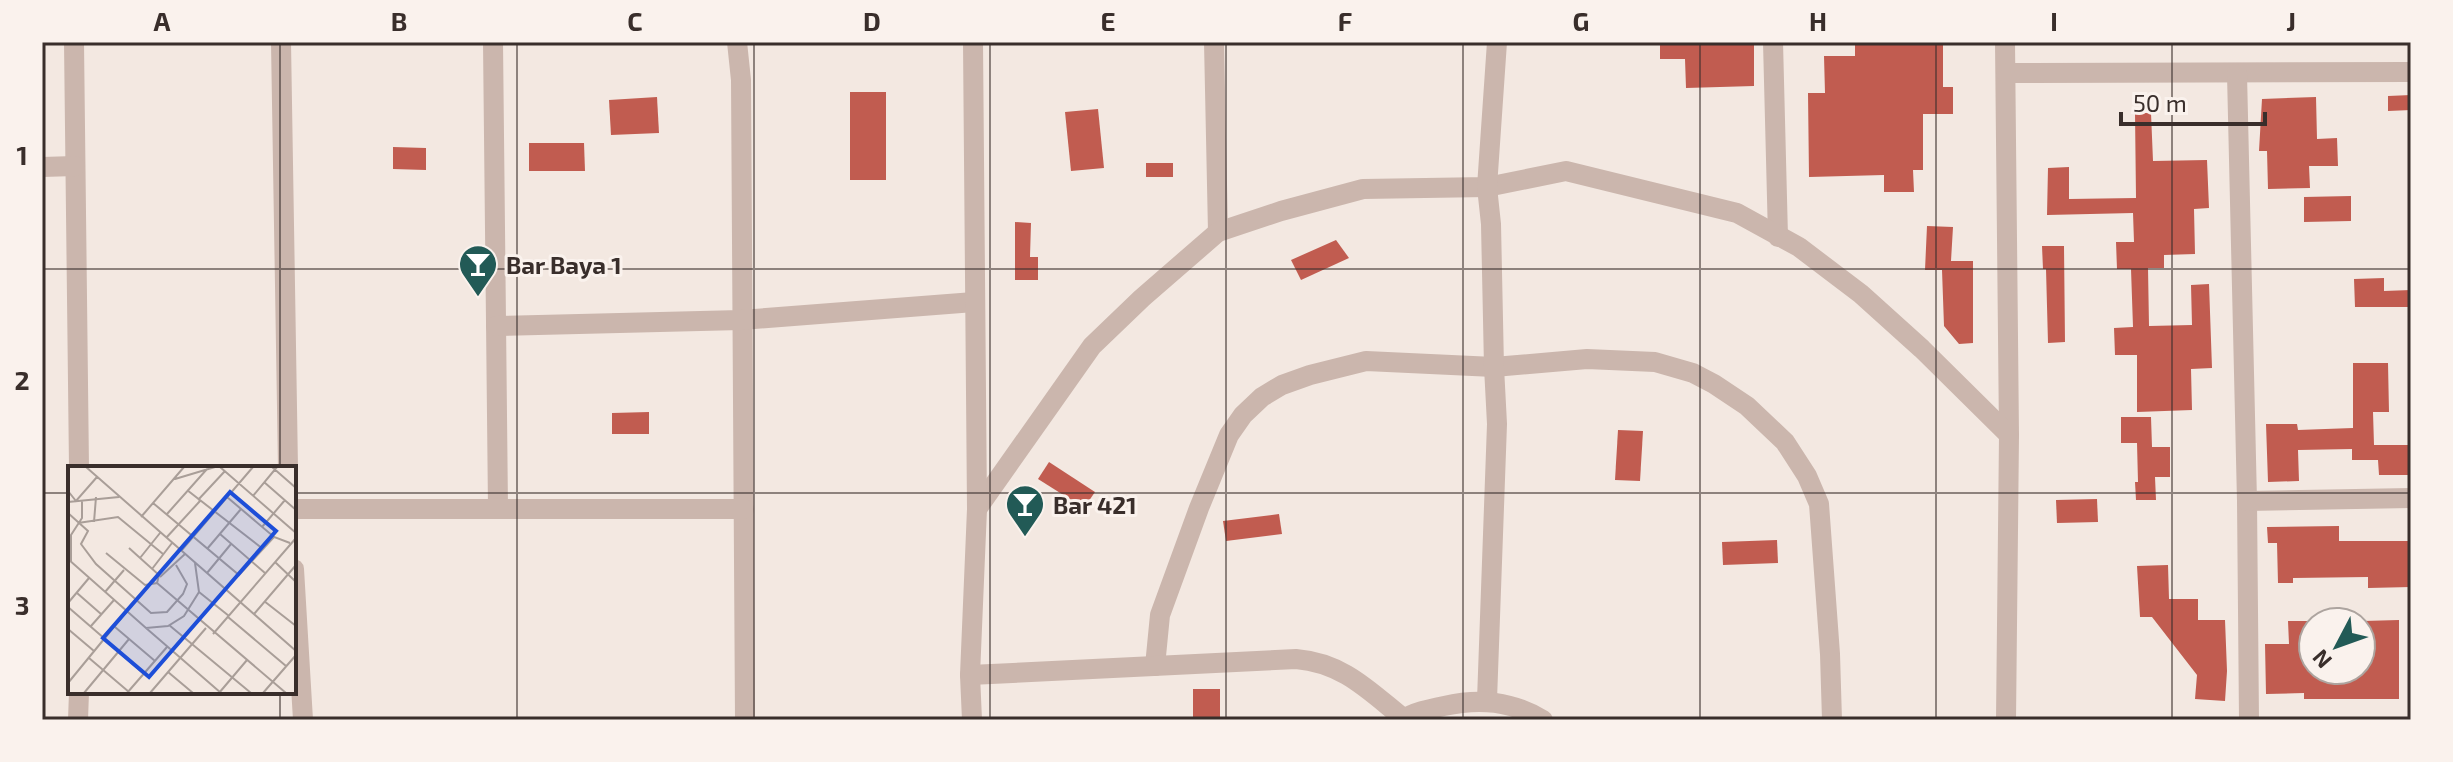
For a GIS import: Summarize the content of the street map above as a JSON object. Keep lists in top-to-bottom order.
{
  "places": {
    "bar": ["Bar Baya 1", "Bar 421"]
  },
  "scale_bar": "50 m",
  "north": "bottom left",
  "grid": {
    "columns": [
      "A",
      "B",
      "C",
      "D",
      "E",
      "F",
      "G",
      "H",
      "I",
      "J"
    ],
    "rows": ["1", "2", "3"]
  }
}
